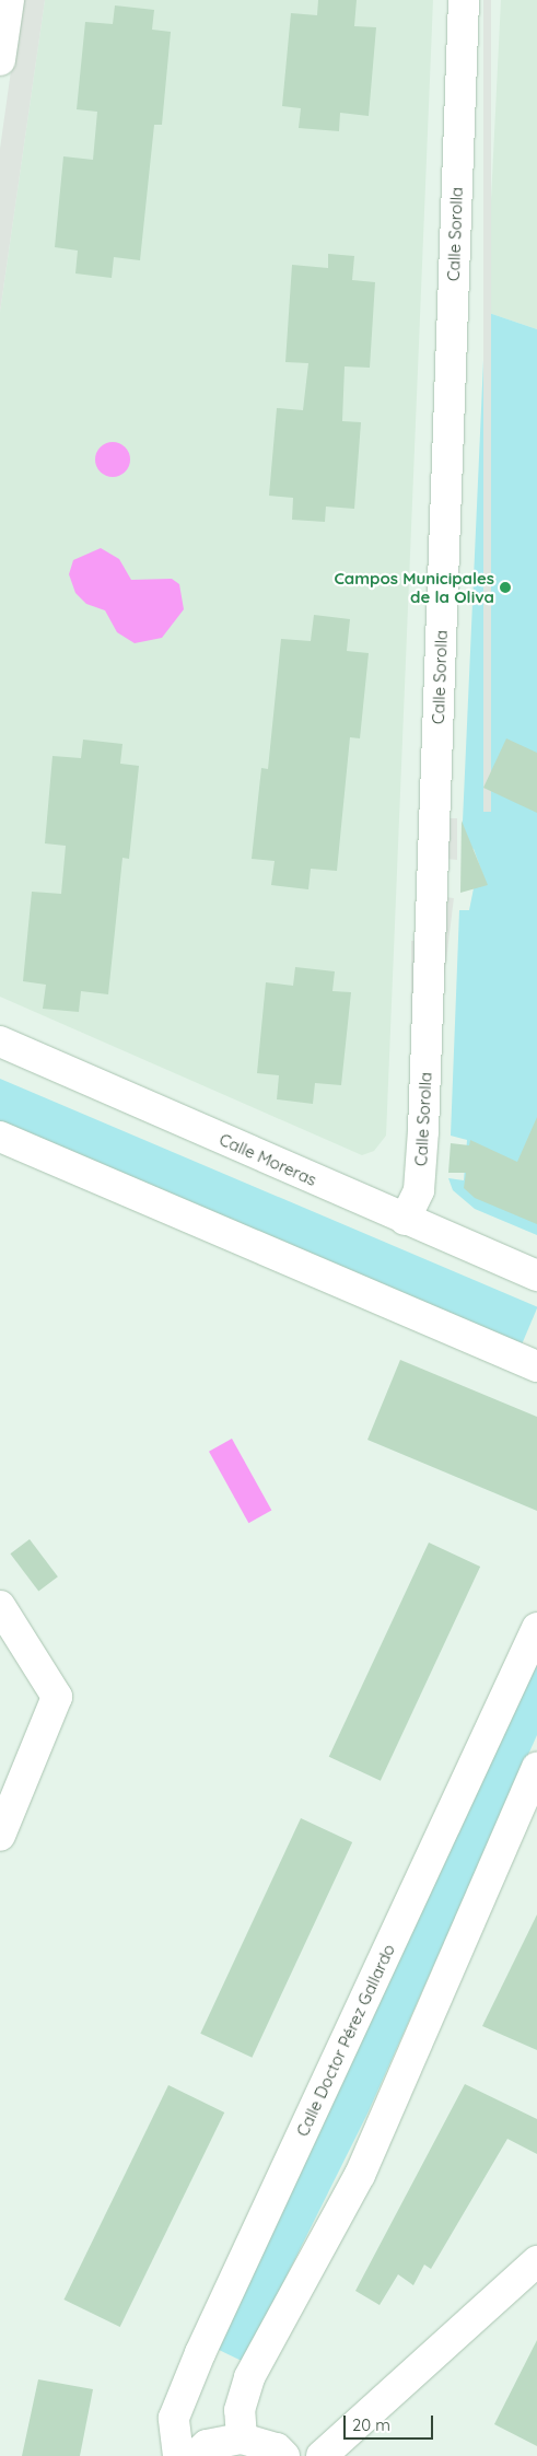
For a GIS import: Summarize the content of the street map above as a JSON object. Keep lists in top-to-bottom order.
{
  "streets": {
    "street": ["Calle Sorolla", "Calle Moreras", "Calle Doctor Pérez Gallardo"]
  },
  "crossings": [
    ["Calle Sorolla", "Calle Moreras"]
  ],
  "places": ["Campos Municipales de la Oliva"],
  "scale_bar": "20 m"
}
